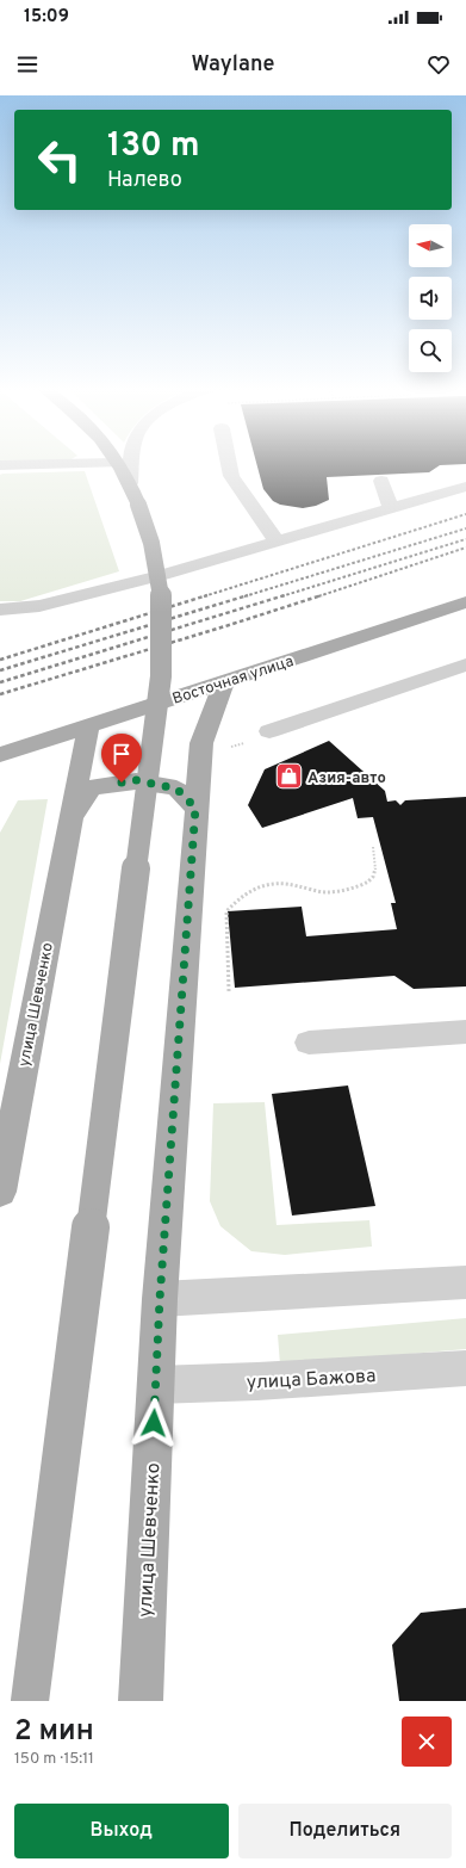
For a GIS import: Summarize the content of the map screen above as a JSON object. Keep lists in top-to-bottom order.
{
  "streets": {
    "main road": ["Восточная улица", "улица Шевченко"],
    "street": ["улица Бажова"]
  },
  "crossings": [
    ["Восточная улица", "улица Шевченко"],
    ["улица Шевченко", "улица Бажова"]
  ],
  "places": {
    "shop": ["Азия-авто"]
  },
  "north": "left",
  "page": {
    "status": "15:09",
    "header": "Waylane",
    "turn": ["130 m", "Налево"],
    "heading": ["2 мин", "150 m · 15:11"],
    "buttons": ["Выход", "Поделиться"]
  }
}
